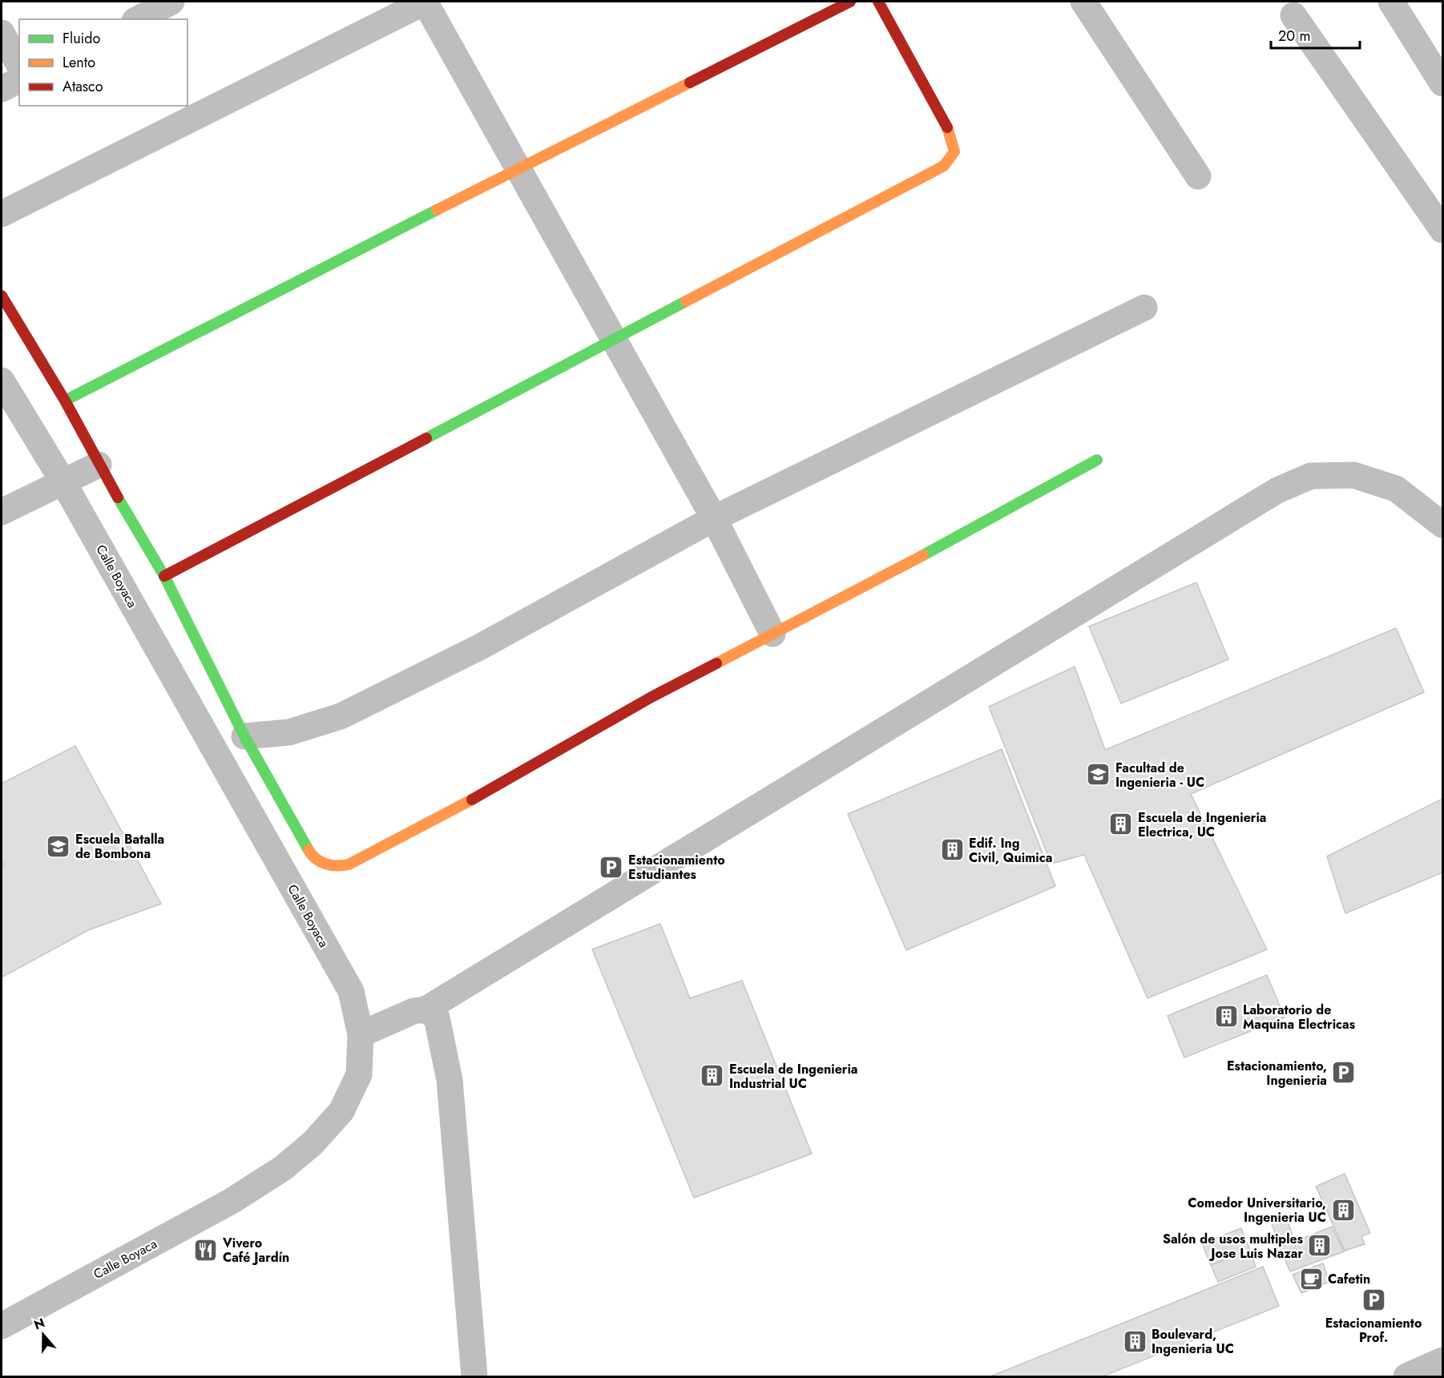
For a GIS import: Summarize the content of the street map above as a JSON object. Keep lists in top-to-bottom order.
{
  "streets": {
    "street": ["Calle Boyaca"]
  },
  "places": {
    "school or university": ["Facultad de Ingenieria - UC", "Escuela Batalla de Bombona"],
    "building": [
      "Escuela de Ingenieria Electrica, UC",
      "Edif. Ing Civil, Quimica",
      "Laboratorio de Maquina Electricas",
      "Escuela de Ingenieria Industrial UC",
      "Comedor Universitario, Ingenieria UC",
      "Salón de usos multiples Jose Luis Nazar",
      "Boulevard, Ingenieria UC"
    ],
    "parking": ["Estacionamiento Estudiantes", "Estacionamiento, Ingenieria", "Estacionamiento Prof."],
    "restaurant": ["Vivero Café Jardín"],
    "cafe": ["Cafetin"]
  },
  "legend": ["Fluido", "Lento", "Atasco"],
  "scale_bar": "20 m",
  "north": "top"
}
